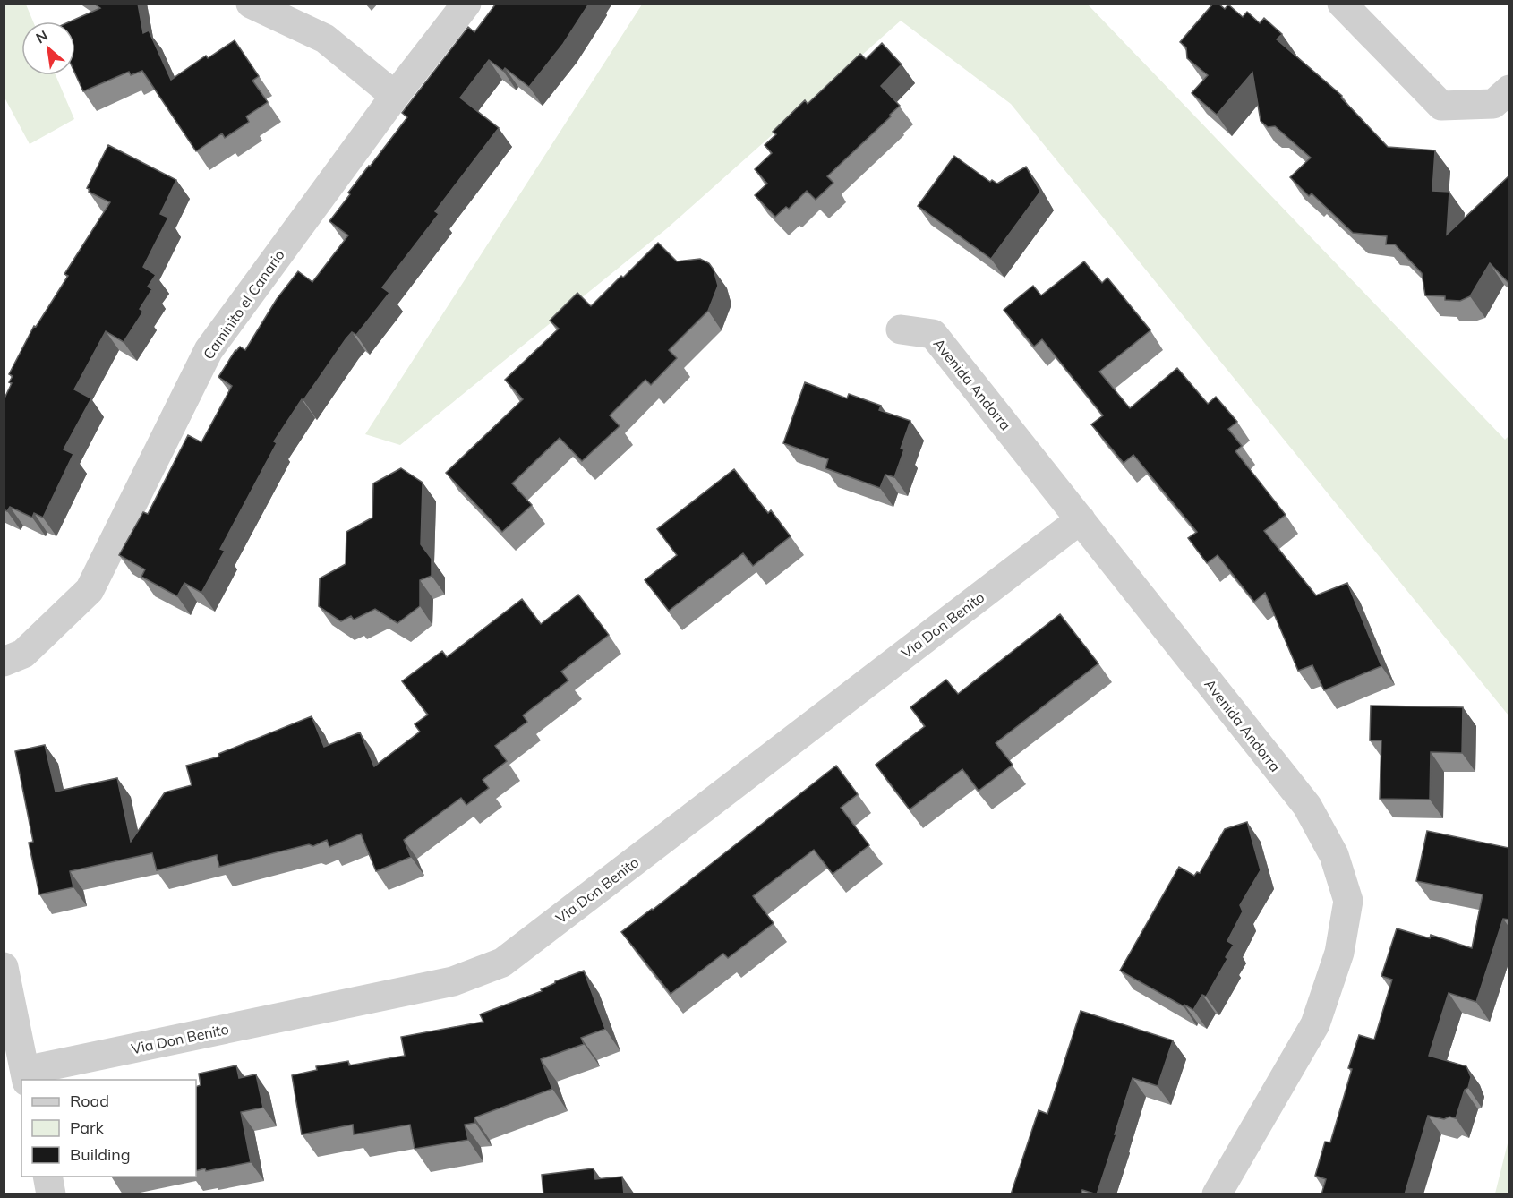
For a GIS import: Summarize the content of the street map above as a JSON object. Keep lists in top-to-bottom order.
{
  "streets": {
    "street": ["Caminito el Canario", "Avenida Andorra", "Via Don Benito"]
  },
  "crossings": [
    ["Avenida Andorra", "Via Don Benito"]
  ],
  "legend": ["Road", "Park", "Building"],
  "north": "top left"
}
